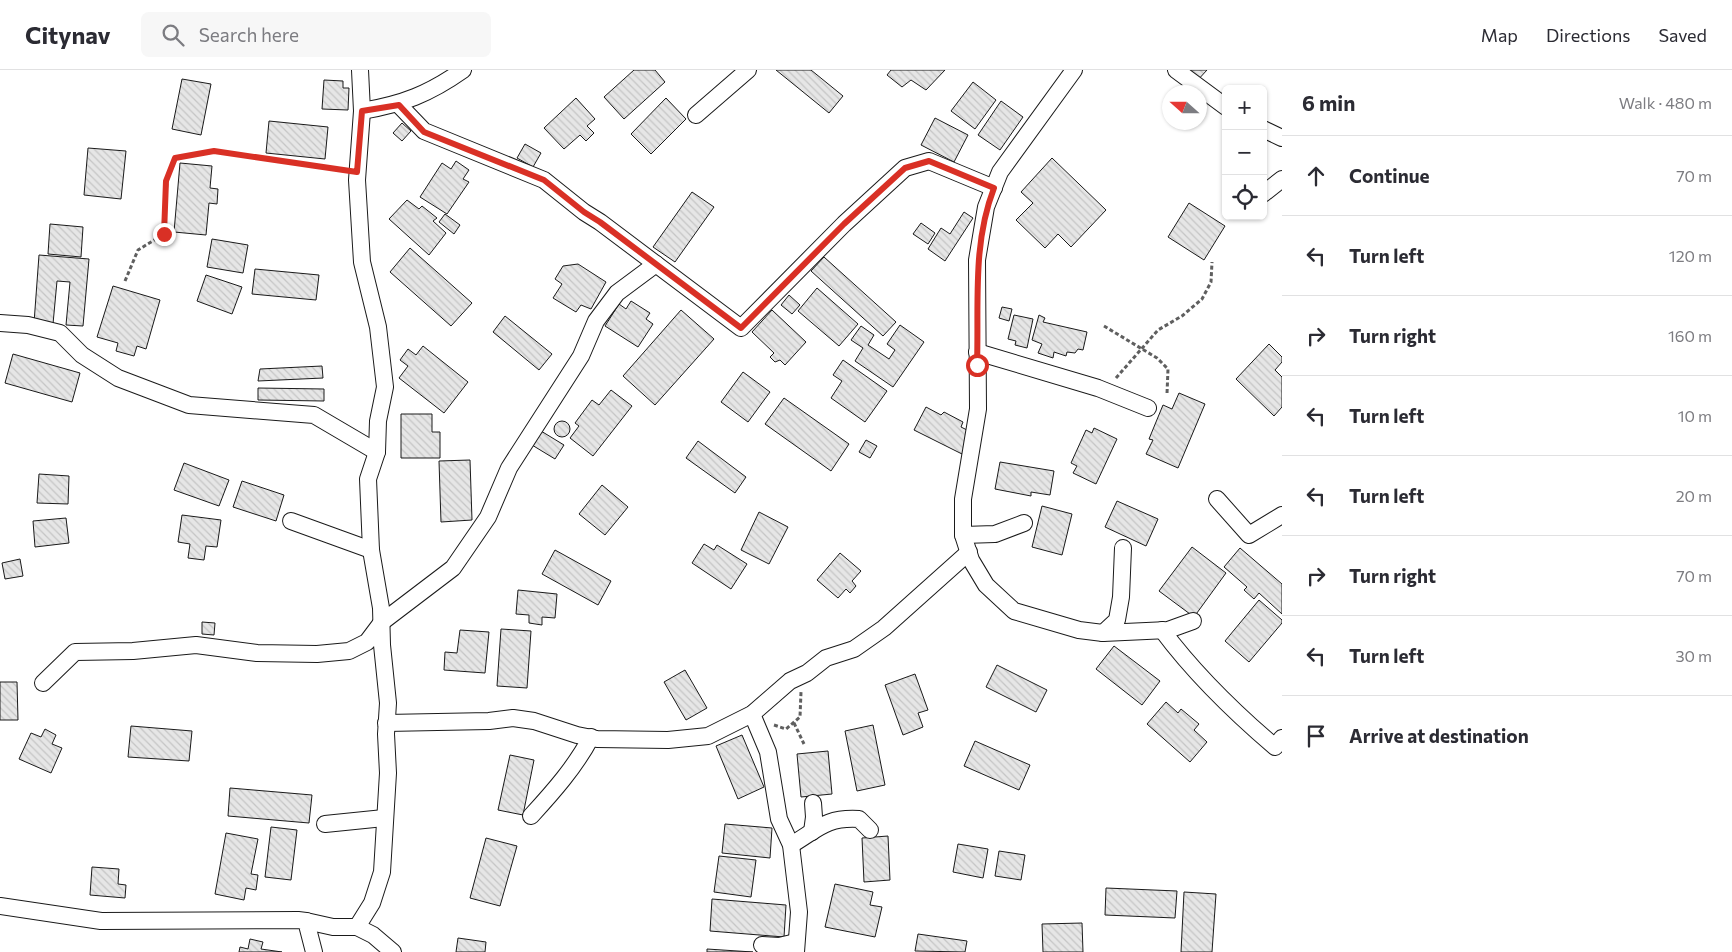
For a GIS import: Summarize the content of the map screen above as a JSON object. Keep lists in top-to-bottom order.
{
  "north": "left",
  "page": {
    "header": "Citynav",
    "search": "Search here",
    "nav": ["Map", "Directions", "Saved"],
    "heading": ["6 min", "Walk · 480 m"],
    "map_buttons": ["+", "−"],
    "list": [
      ["Continue", "70 m"],
      ["Turn left", "120 m"],
      ["Turn right", "160 m"],
      ["Turn left", "10 m"],
      ["Turn left", "20 m"],
      ["Turn right", "70 m"],
      ["Turn left", "30 m"],
      "Arrive at destination"
    ]
  }
}
